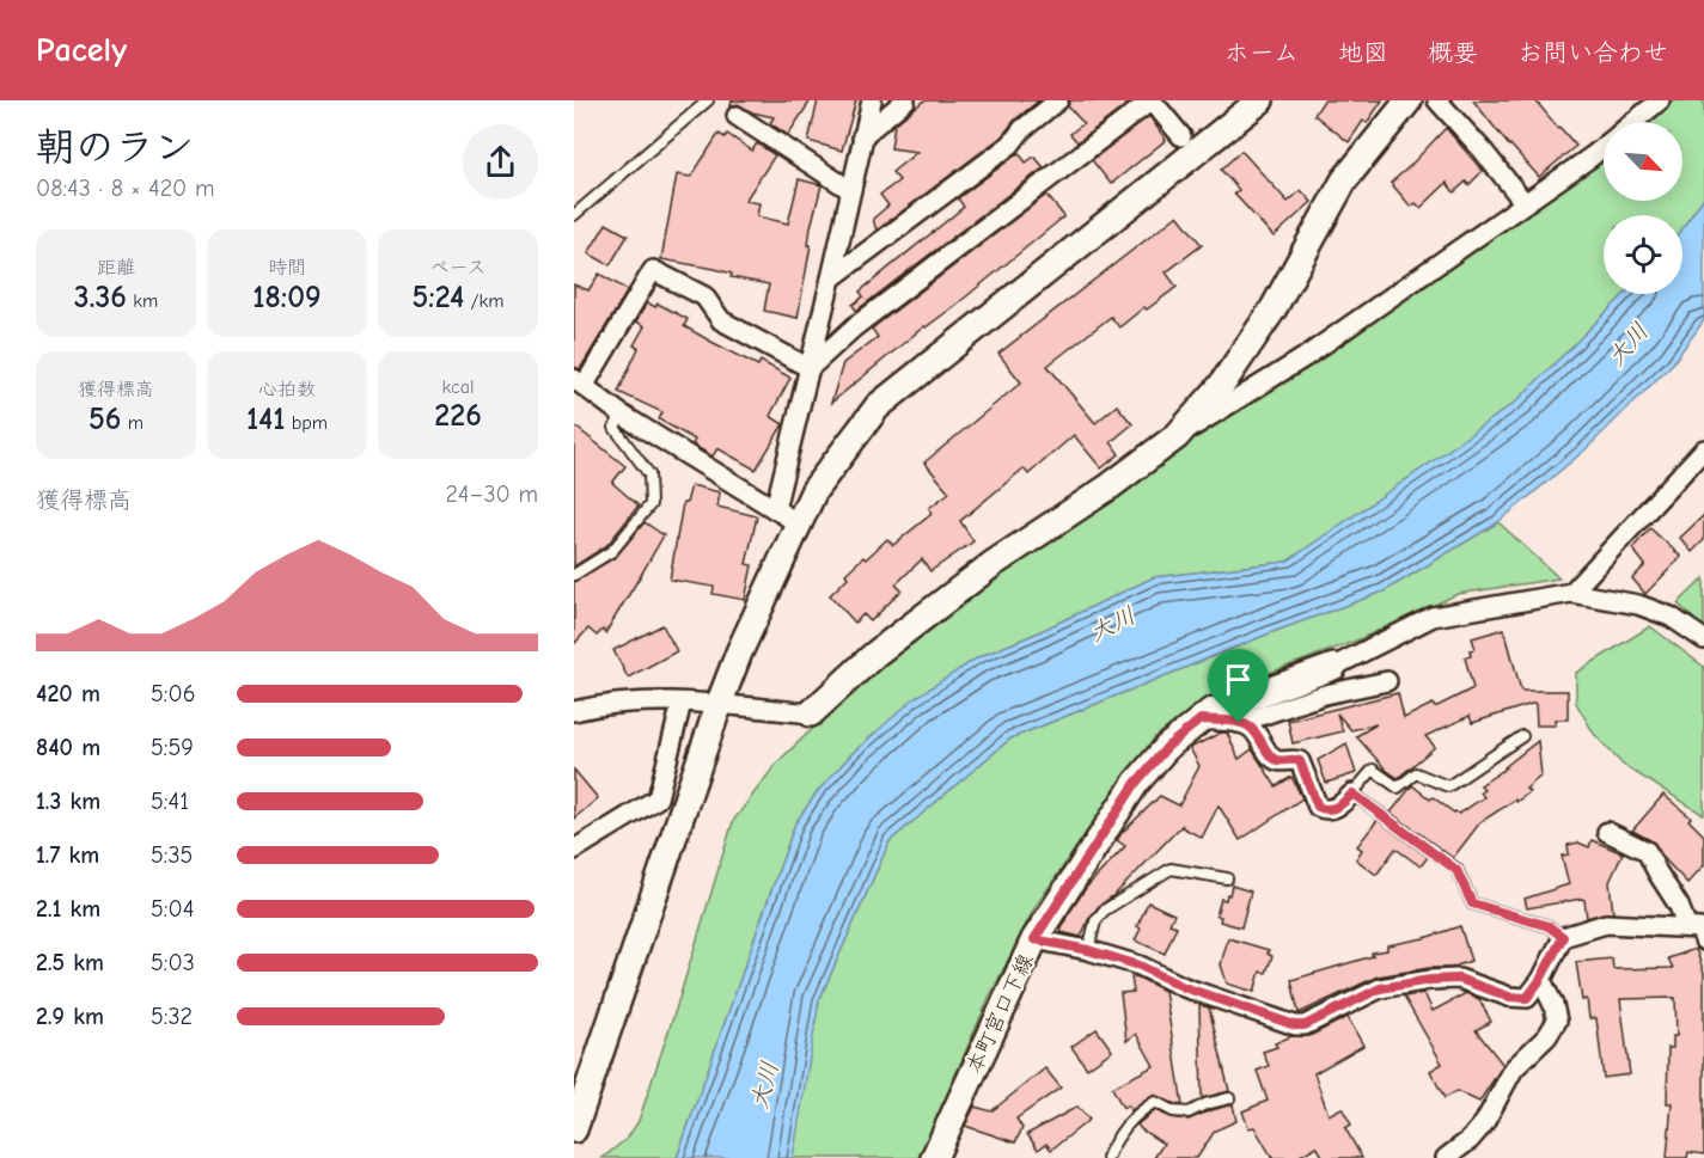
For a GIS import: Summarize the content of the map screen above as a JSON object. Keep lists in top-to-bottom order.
{
  "streets": {
    "street": ["本町宮口下線"]
  },
  "water": ["大川"],
  "north": "bottom right",
  "page": {
    "header": "Pacely",
    "nav": [
      "ホーム",
      "地図",
      "概要",
      "お問い合わせ"
    ],
    "heading": ["朝のラン", "08:43 · 8 × 420 m"],
    "stats": [
      ["距離", "3.36 km"],
      ["時間", "18:09"],
      ["ペース", "5:24 /km"],
      ["獲得標高", "56 m"],
      ["心拍数", "141 bpm"],
      ["kcal", "226"]
    ],
    "chart": ["獲得標高", "24–30 m"],
    "list": [
      {
        "name": "420 m",
        "note": "5:06"
      },
      {
        "name": "840 m",
        "note": "5:59"
      },
      {
        "name": "1.3 km",
        "note": "5:41"
      },
      {
        "name": "1.7 km",
        "note": "5:35"
      },
      {
        "name": "2.1 km",
        "note": "5:04"
      },
      {
        "name": "2.5 km",
        "note": "5:03"
      },
      {
        "name": "2.9 km",
        "note": "5:32"
      }
    ]
  }
}
